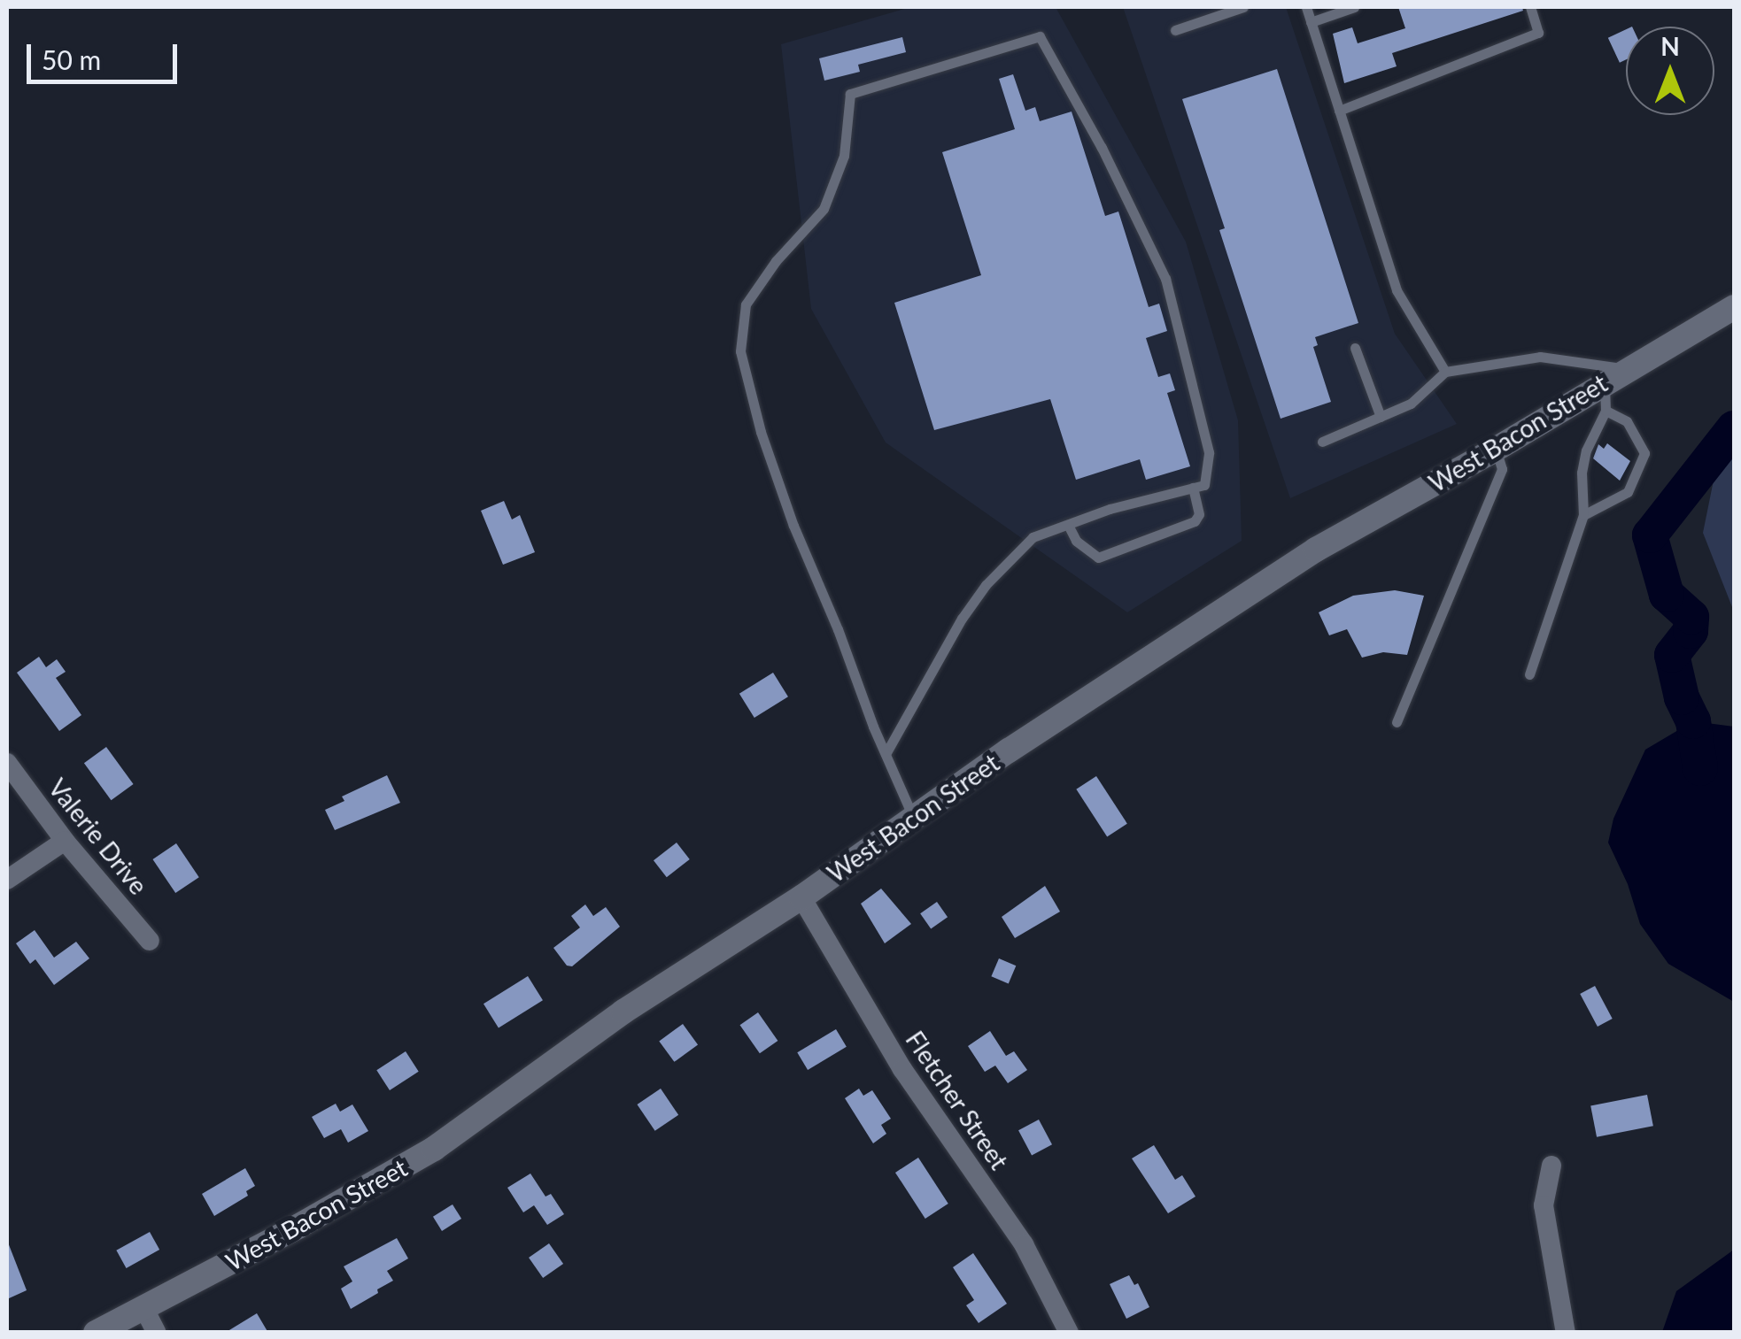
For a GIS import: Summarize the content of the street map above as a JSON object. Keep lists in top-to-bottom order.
{
  "streets": {
    "street": ["West Bacon Street", "Valerie Drive", "Fletcher Street"]
  },
  "crossings": [
    ["West Bacon Street", "Fletcher Street"]
  ],
  "scale_bar": "50 m",
  "north": "top"
}
